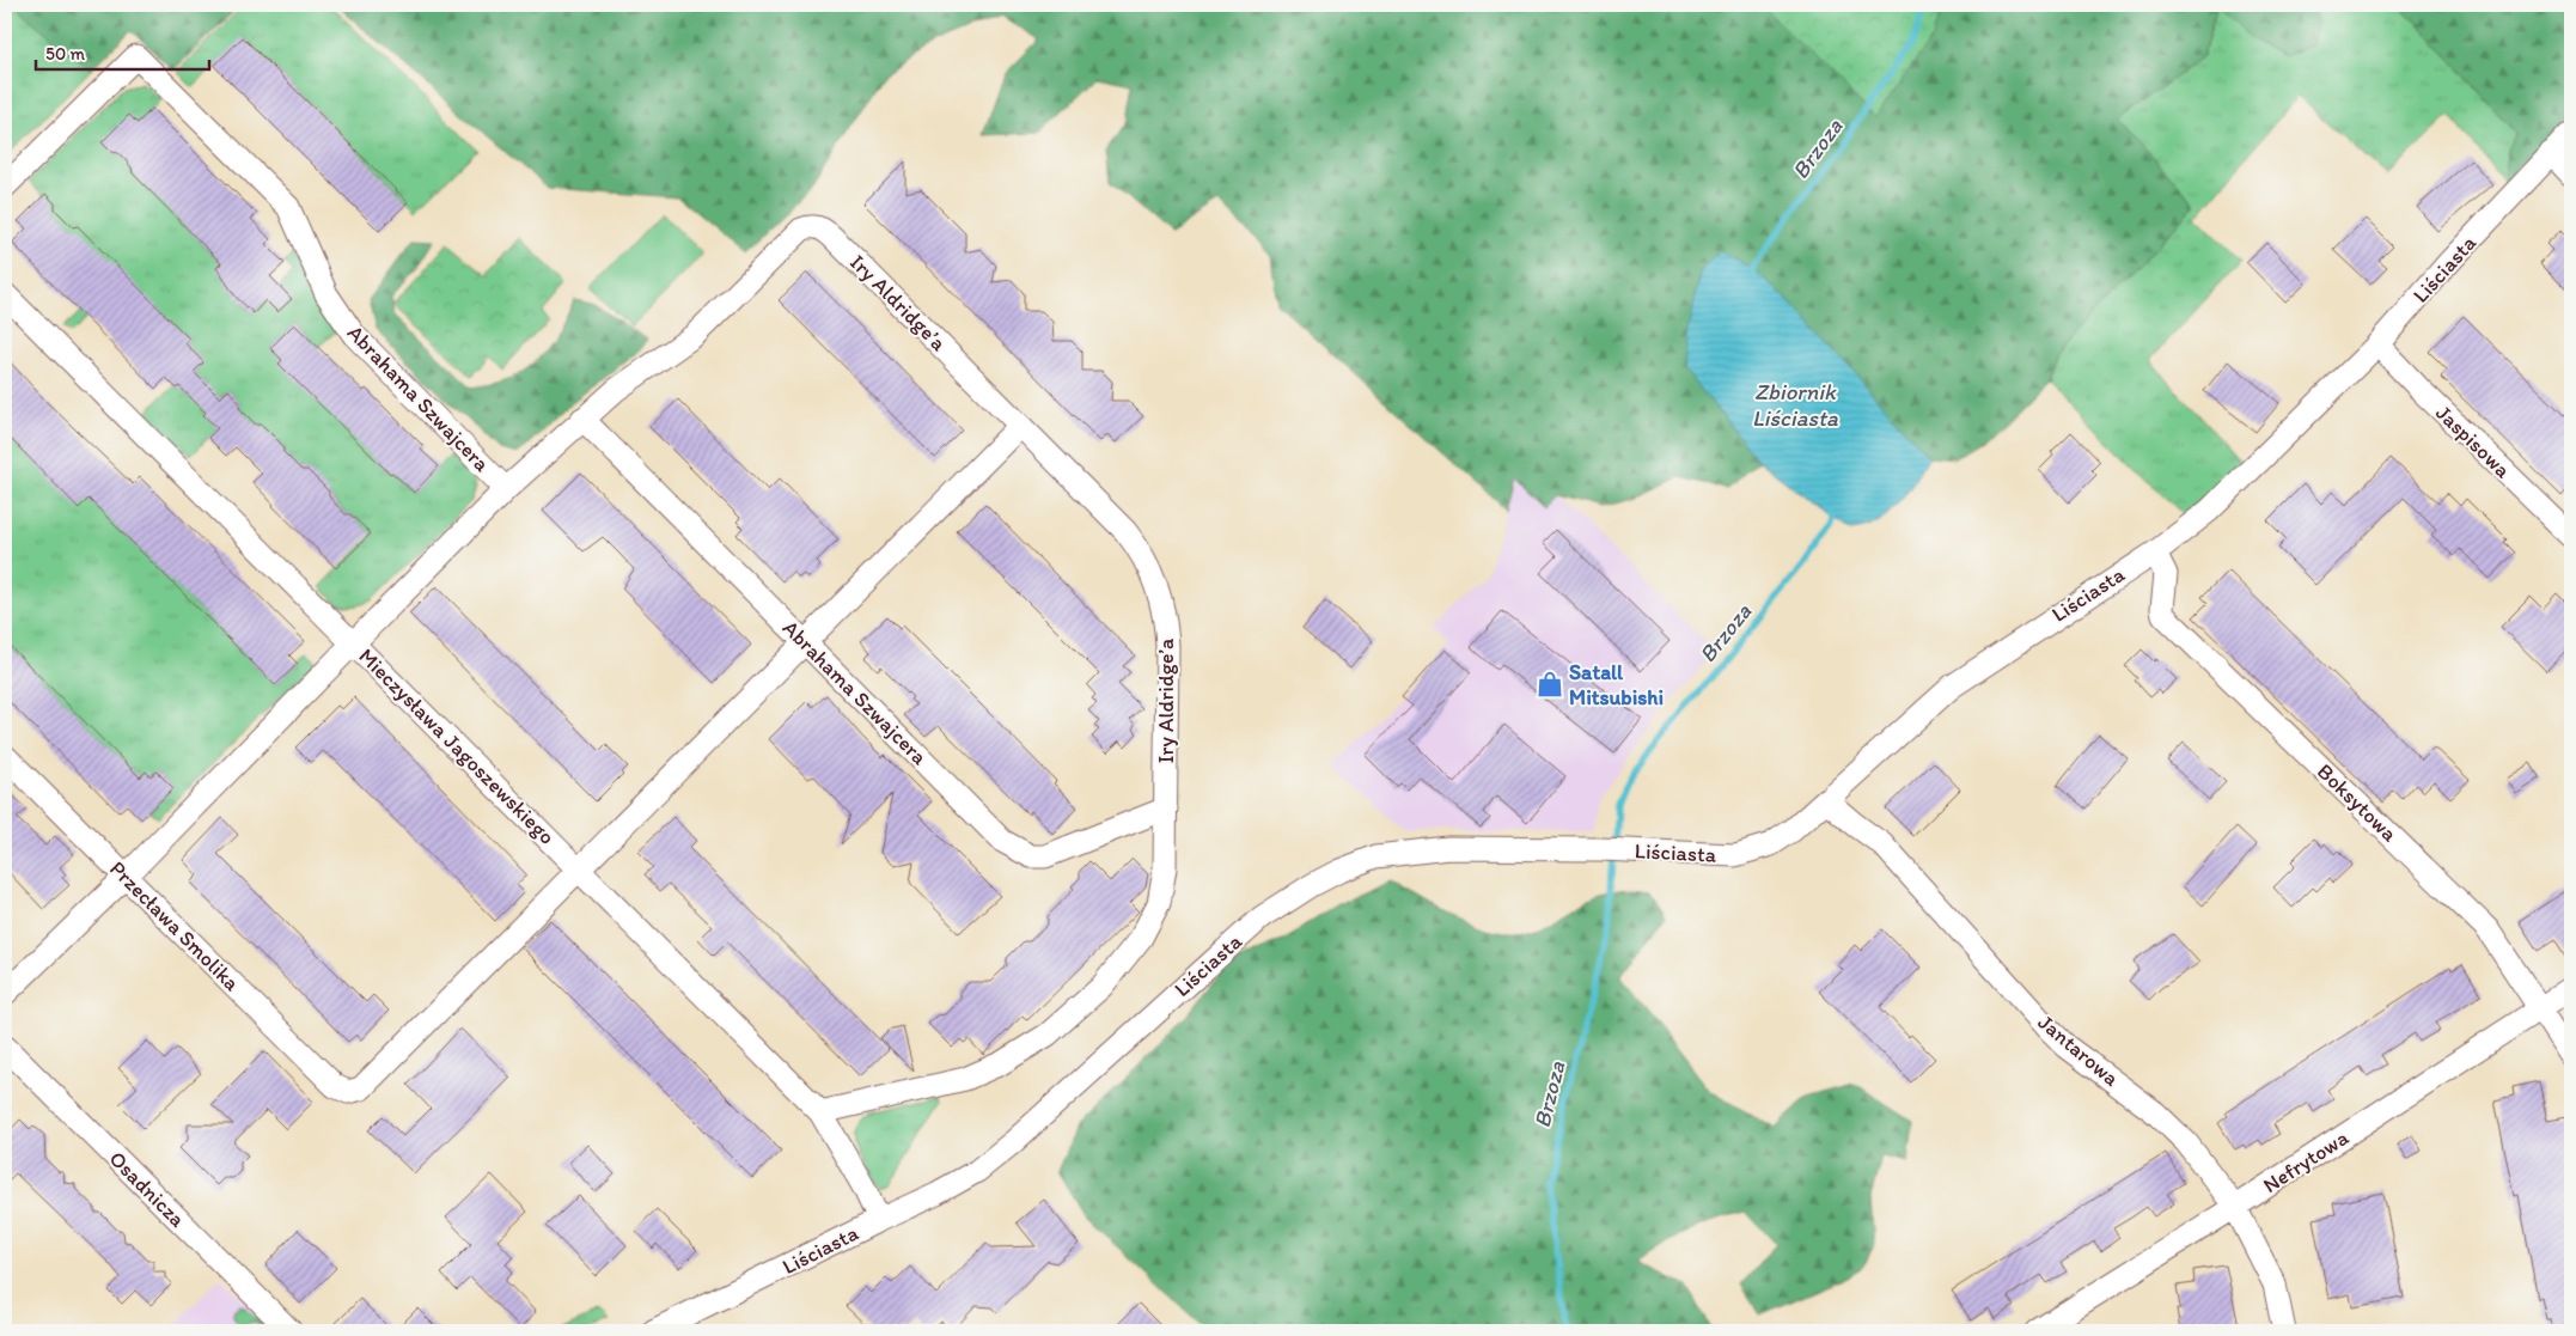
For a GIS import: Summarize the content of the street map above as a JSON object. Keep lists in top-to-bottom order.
{
  "streets": {
    "street": [
      "Liściasta",
      "Iry Aldridge’a",
      "Abrahama Szwajcera",
      "Jaspisowa",
      "Mieczysława Jagoszewskiego",
      "Boksytowa",
      "Przecława Smolika",
      "Jantarowa",
      "Nefrytowa",
      "Osadnicza"
    ]
  },
  "crossings": [
    ["Liściasta", "Jaspisowa"],
    ["Liściasta", "Mieczysława Jagoszewskiego"],
    ["Liściasta", "Boksytowa"],
    ["Liściasta", "Jantarowa"],
    ["Iry Aldridge’a", "Abrahama Szwajcera"],
    ["Iry Aldridge’a", "Mieczysława Jagoszewskiego"],
    ["Mieczysława Jagoszewskiego", "Przecława Smolika"],
    ["Boksytowa", "Nefrytowa"],
    ["Jantarowa", "Nefrytowa"]
  ],
  "water": ["Brzoza", "Zbiornik Liściasta"],
  "places": {
    "shop": ["Satall Mitsubishi"]
  },
  "scale_bar": "50 m"
}
